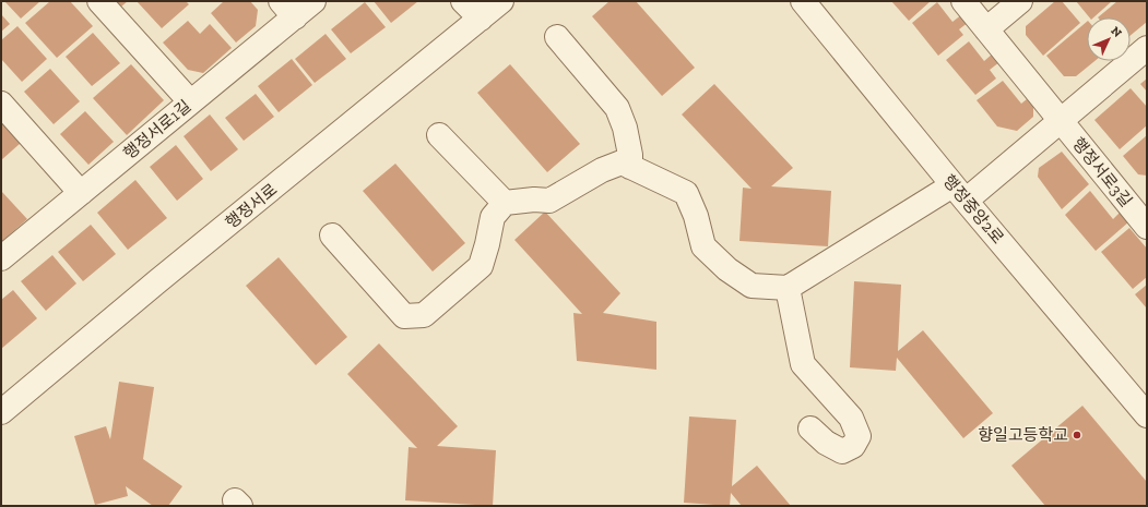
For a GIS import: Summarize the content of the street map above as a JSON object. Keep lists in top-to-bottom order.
{
  "streets": {
    "street": [
      "행정서로1길",
      "행정서로3길",
      "행정서로",
      "행정중앙2로"
    ]
  },
  "crossings": [
    ["행정서로3길", "행정중앙2로"]
  ],
  "places": ["향일고등학교"],
  "north": "top right"
}
